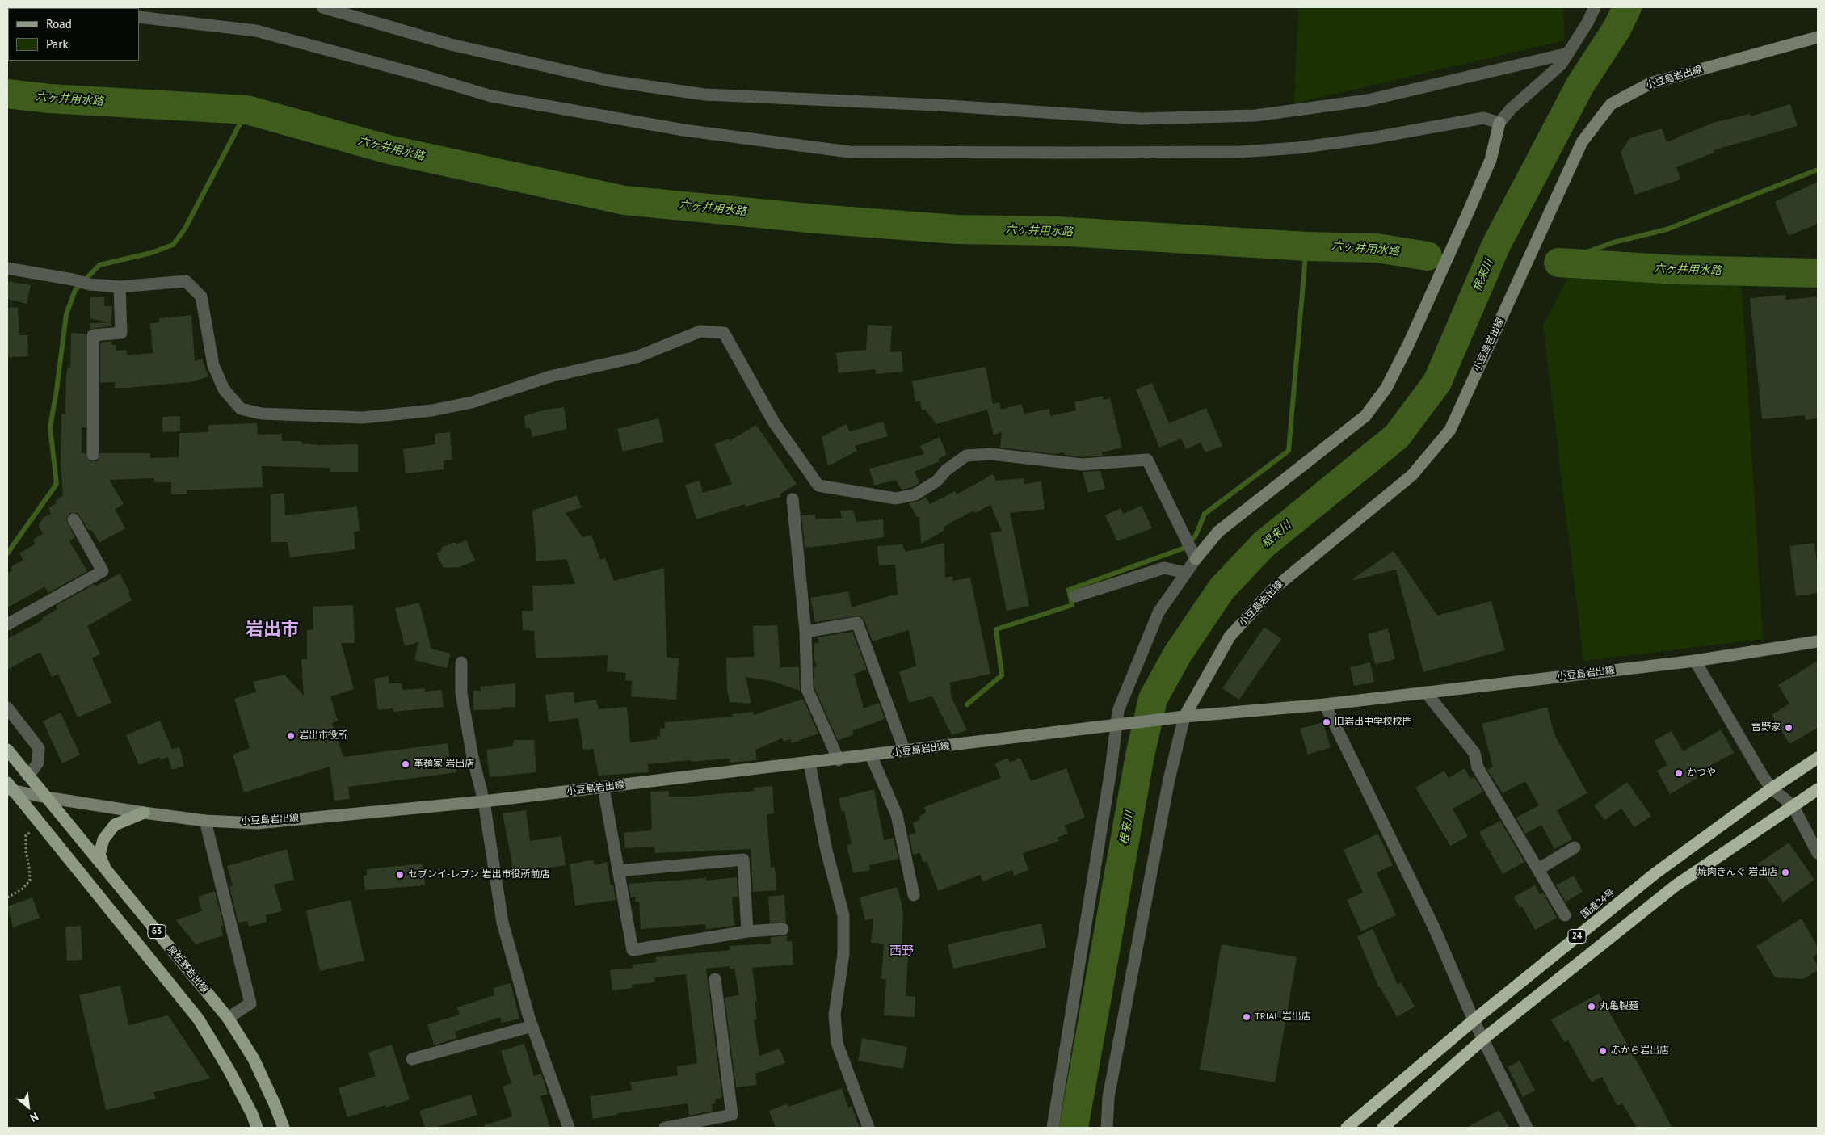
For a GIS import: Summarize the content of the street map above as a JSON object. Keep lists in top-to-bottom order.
{
  "streets": {
    "highway": ["国道24号", "24"],
    "main road": ["小豆島岩出線", "63", "泉佐野岩出線"]
  },
  "crossings": [
    ["小豆島岩出線", "63"],
    ["小豆島岩出線", "泉佐野岩出線"]
  ],
  "districts": ["岩出市", "西野"],
  "water": ["六ヶ井用水路", "根来川"],
  "places": [
    "旧岩出中学校校門",
    "吉野家",
    "岩出市役所",
    "革麺家 岩出店",
    "かつや",
    "焼肉きんぐ 岩出店",
    "セブンイ-レブン 岩出市役所前店",
    "丸亀製麺",
    "TRIAL 岩出店",
    "赤から岩出店"
  ],
  "legend": ["Road", "Park"],
  "north": "bottom right"
}
